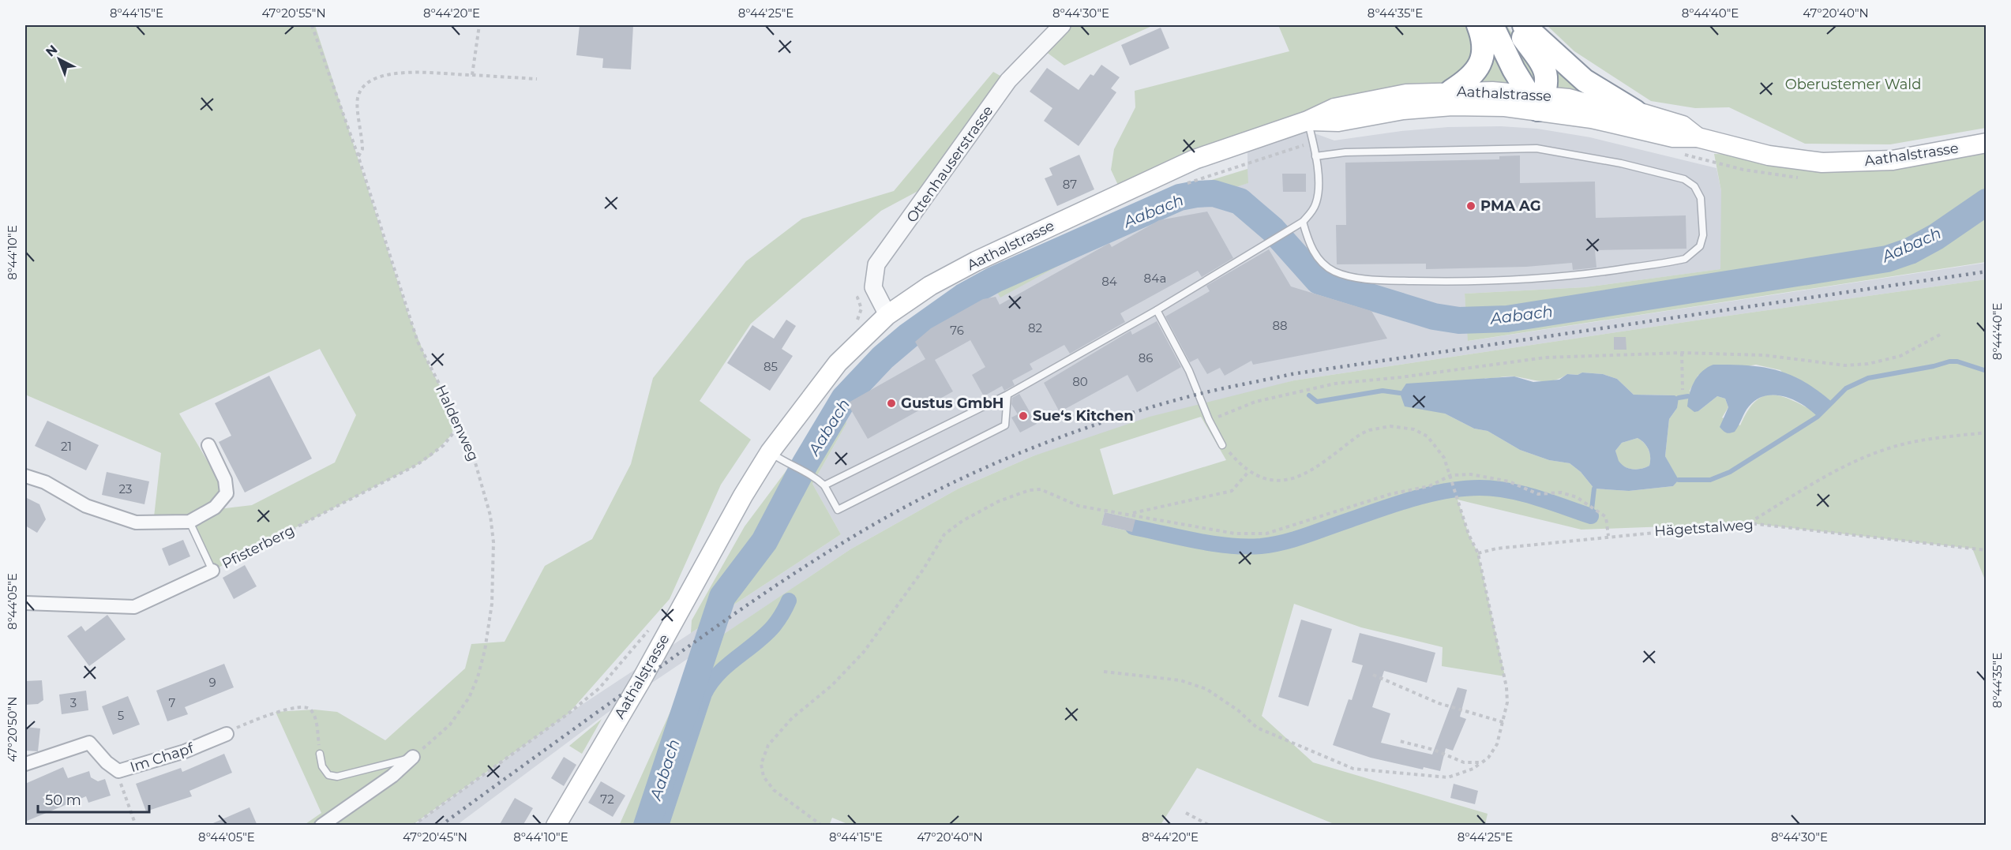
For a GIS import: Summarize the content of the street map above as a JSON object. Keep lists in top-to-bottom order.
{
  "streets": {
    "main road": ["Aathalstrasse"],
    "street": ["Ottenhauserstrasse", "Pfisterberg", "Im Chapf"],
    "path": ["Haldenweg", "Hägetstalweg"]
  },
  "crossings": [
    ["Aathalstrasse", "Ottenhauserstrasse"],
    ["Haldenweg", "Pfisterberg"]
  ],
  "water": ["Aabach"],
  "parks": ["Oberustemer Wald"],
  "places": ["PMA AG", "Gustus GmbH", "Sue‘s Kitchen"],
  "house_numbers": [
    "87",
    "84a",
    "84",
    "88",
    "82",
    "76",
    "86",
    "85",
    "80",
    "21",
    "23",
    "9",
    "3",
    "7",
    "5",
    "72"
  ],
  "scale_bar": "50 m",
  "north": "top left",
  "coordinates": [
    "8°44'15\"E",
    "47°20'55\"N",
    "8°44'20\"E",
    "8°44'25\"E",
    "8°44'30\"E",
    "8°44'35\"E",
    "8°44'40\"E",
    "47°20'40\"N",
    "8°44'10\"E",
    "8°44'05\"E",
    "47°20'50\"N",
    "47°20'45\"N"
  ]
}
